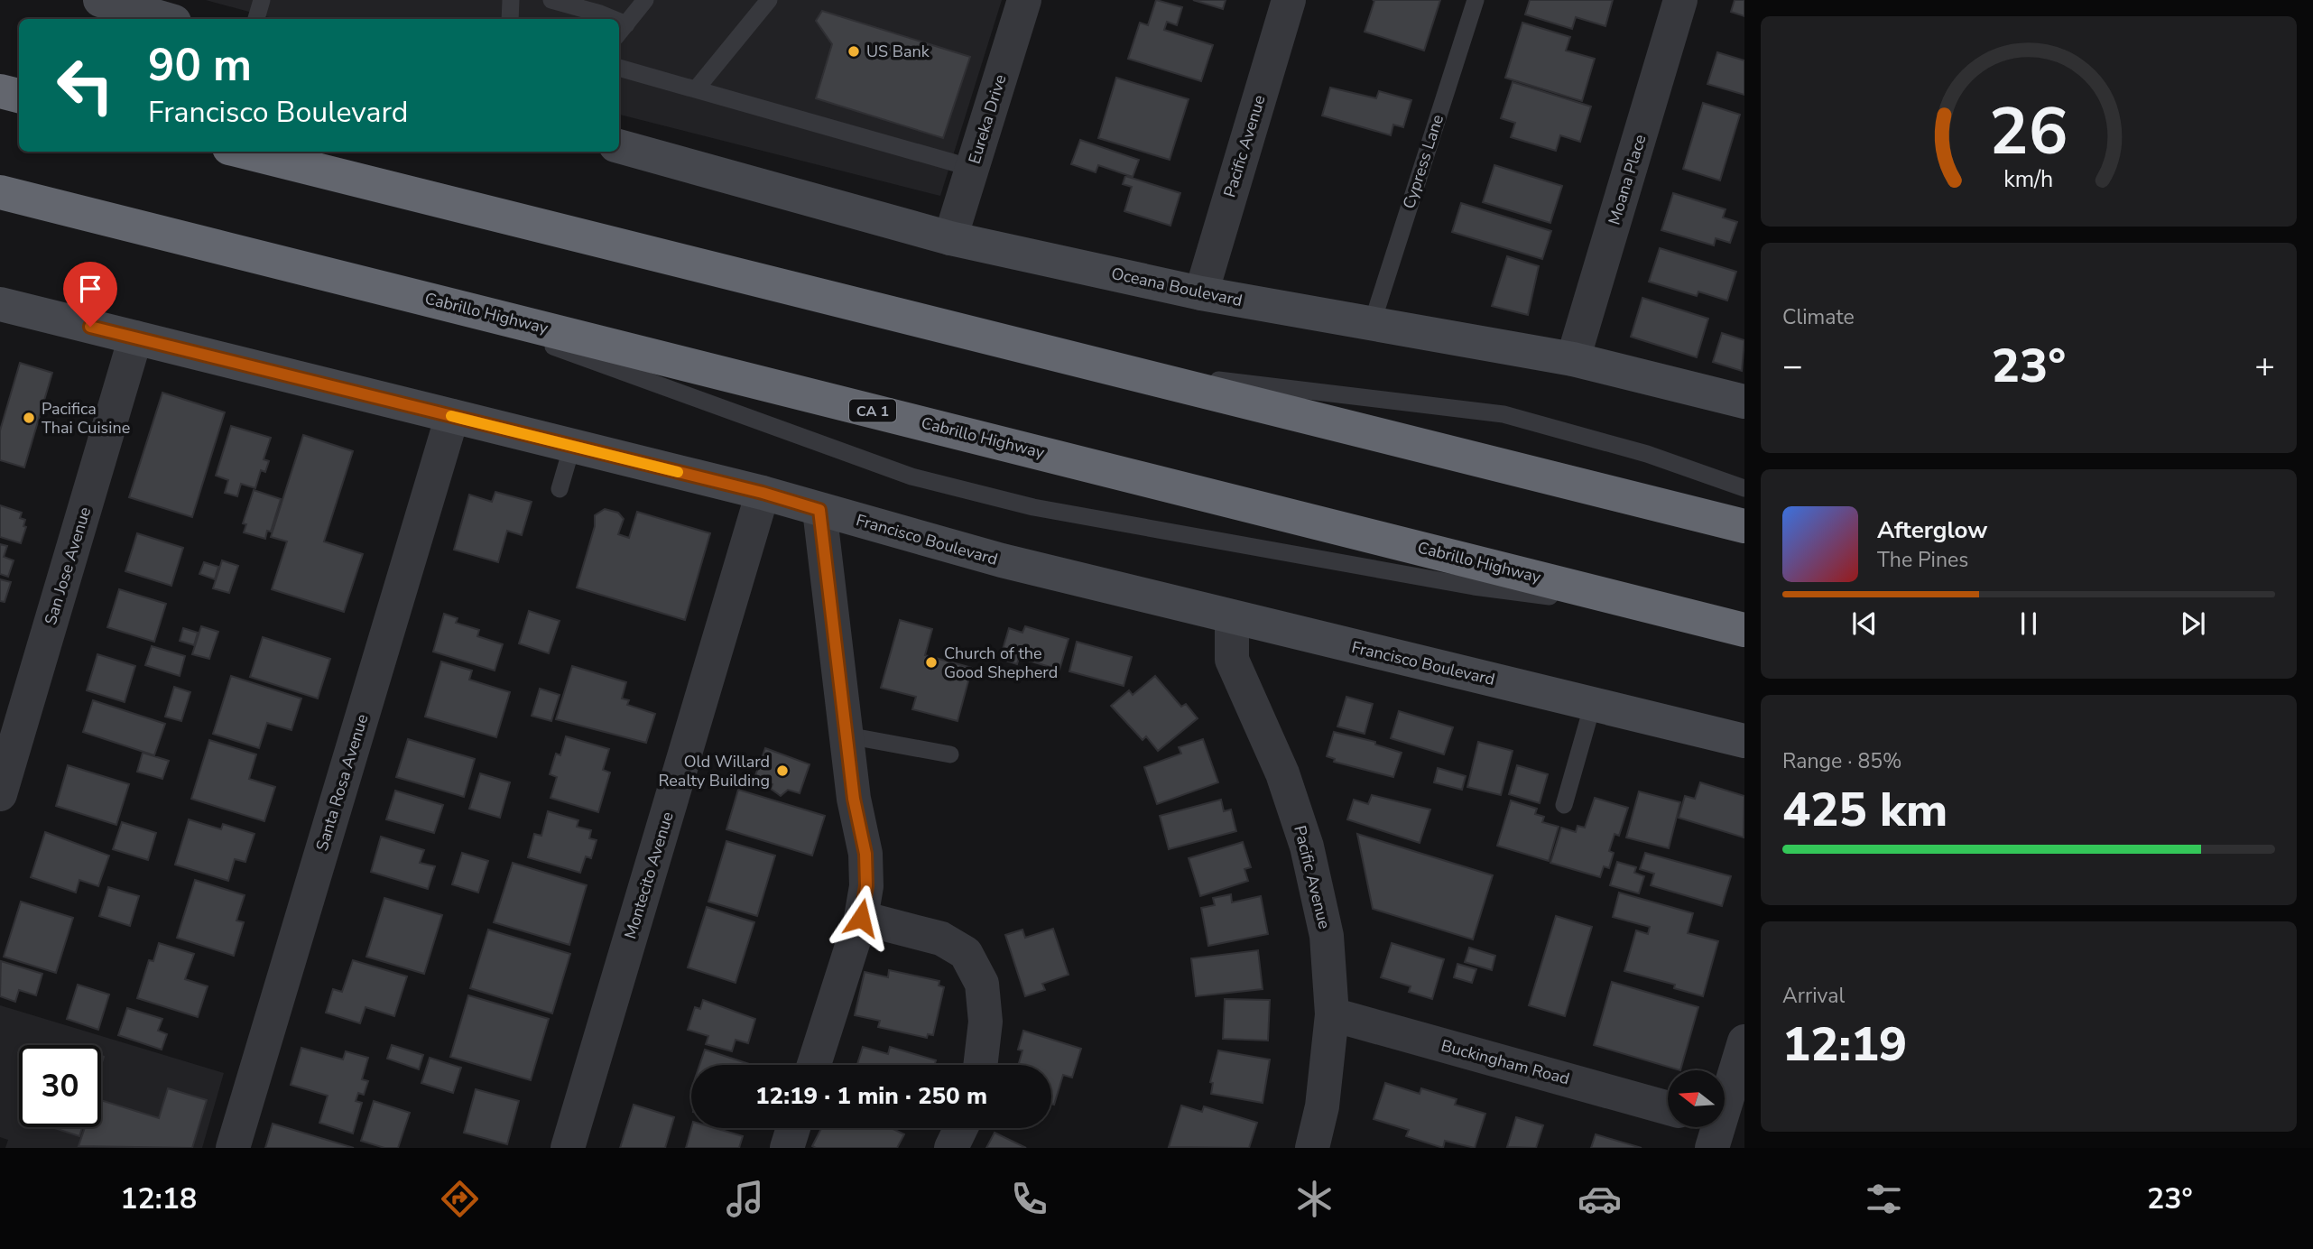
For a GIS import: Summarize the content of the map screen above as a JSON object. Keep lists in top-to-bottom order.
{
  "streets": {
    "highway": ["Cabrillo Highway", "CA 1"],
    "street": [
      "Eureka Drive",
      "Pacific Avenue",
      "Moana Place",
      "Oceana Boulevard",
      "Francisco Boulevard",
      "San Jose Avenue",
      "Santa Rosa Avenue",
      "Montecito Avenue",
      "Buckingham Road"
    ],
    "lane": ["Cypress Lane"]
  },
  "crossings": [
    ["Eureka Drive", "Oceana Boulevard"],
    ["Pacific Avenue", "Oceana Boulevard"],
    ["Pacific Avenue", "Francisco Boulevard"],
    ["Pacific Avenue", "Buckingham Road"],
    ["Cypress Lane", "Oceana Boulevard"],
    ["Moana Place", "Oceana Boulevard"],
    ["Francisco Boulevard", "San Jose Avenue"],
    ["Francisco Boulevard", "Santa Rosa Avenue"],
    ["Francisco Boulevard", "Montecito Avenue"]
  ],
  "places": [
    "US Bank",
    "Pacifica Thai Cuisine",
    "Church of the Good Shepherd",
    "Old Willard Realty Building"
  ],
  "north": "left",
  "page": {
    "turn": ["90 m", "Francisco Boulevard"],
    "tile": [
      "Climate",
      ["Range · 85%", "425 km"],
      ["Arrival", "12:19"]
    ],
    "heat": ["−", "23°", "+"],
    "song": ["Afterglow", "The Pines"],
    "limit": "30",
    "trip": "12:19 · 1 min · 250 m",
    "tabs": ["12:18", "23°"],
    "gauge": ["26", "km/h"]
  }
}
